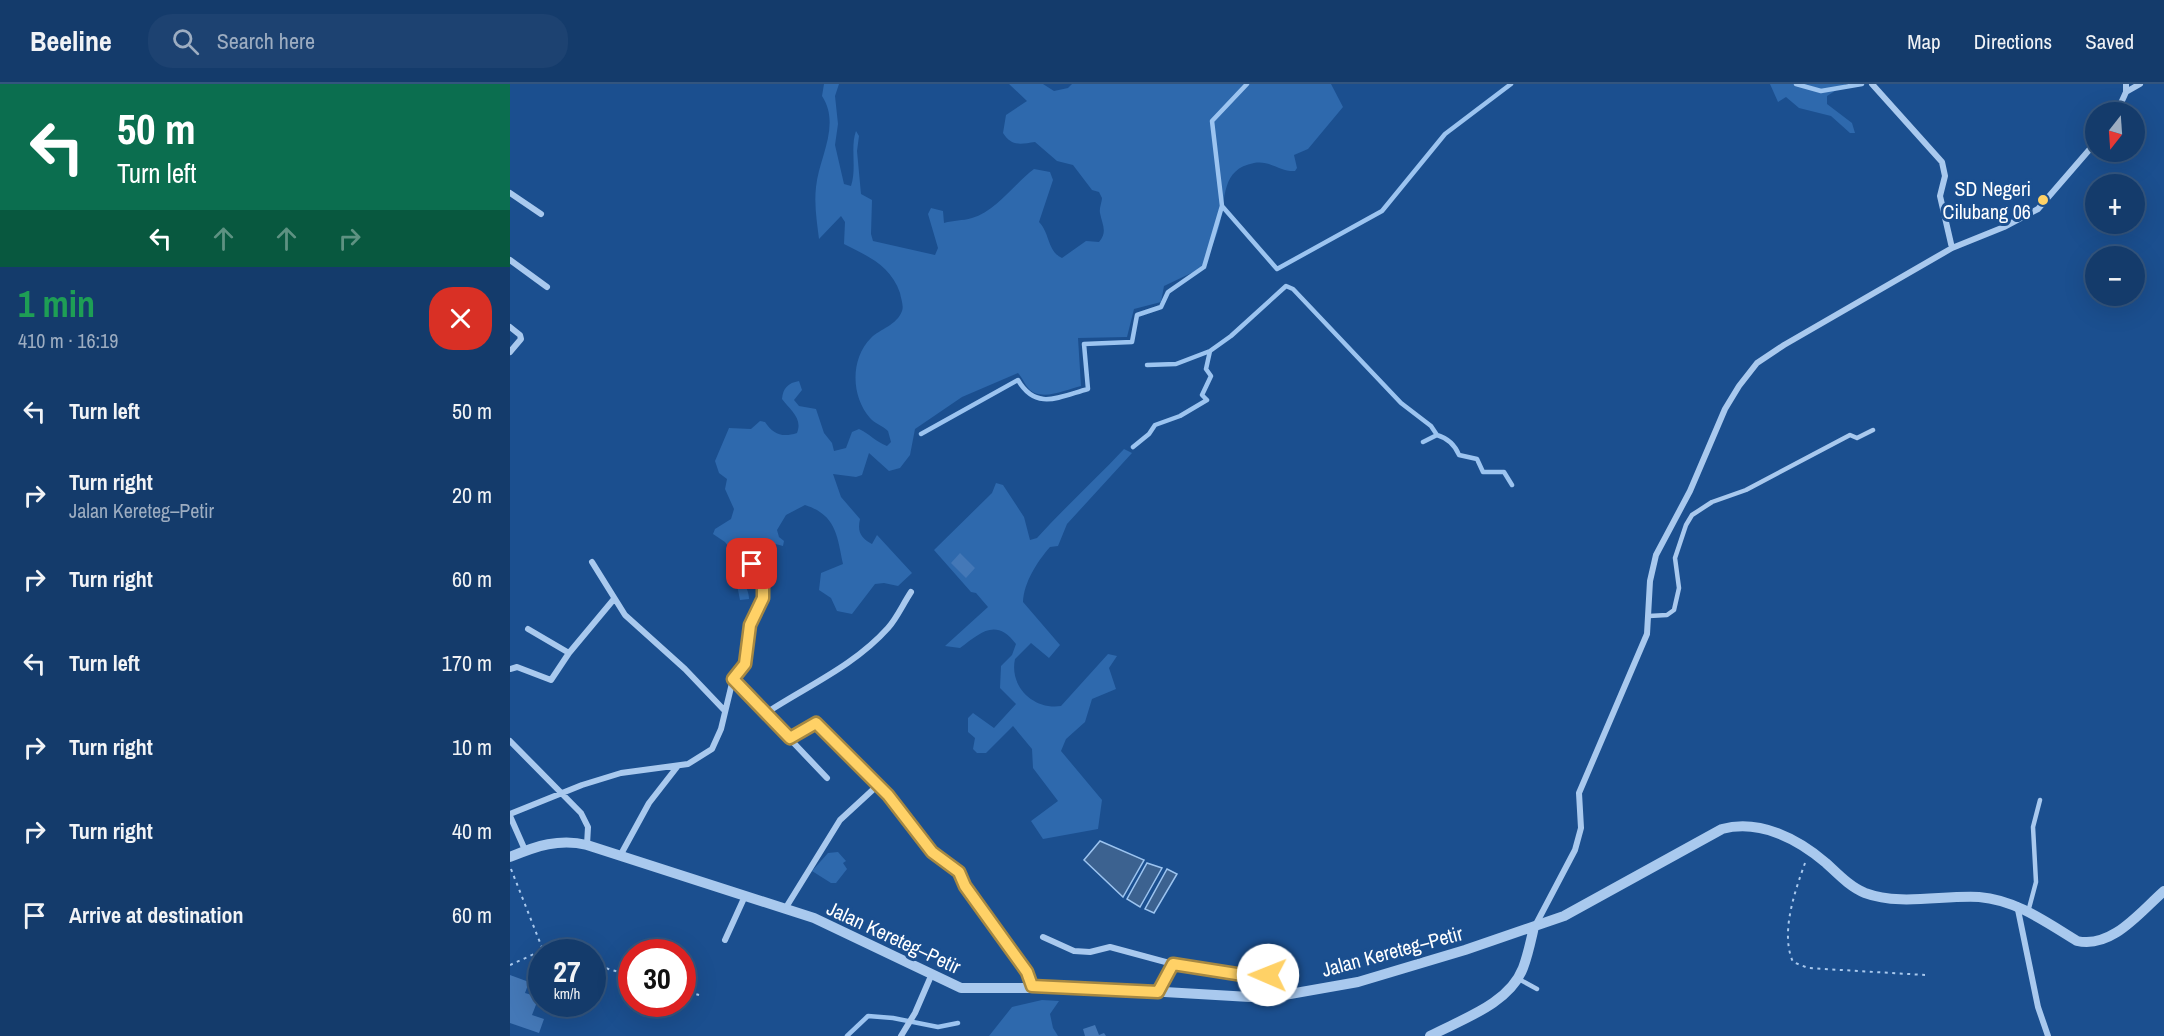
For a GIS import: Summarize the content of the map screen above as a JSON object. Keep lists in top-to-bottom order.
{
  "streets": {
    "street": ["Jalan Kereteg–Petir"]
  },
  "places": ["SD Negeri Cilubang 06"],
  "north": "bottom",
  "page": {
    "header": "Beeline",
    "search": "Search here",
    "nav": ["Map", "Directions", "Saved"],
    "turn": ["50 m", "Turn left"],
    "map_buttons": ["+", "−"],
    "heading": ["1 min", "410 m · 16:19"],
    "list": [
      {
        "name": "Turn left",
        "value": "50 m"
      },
      {
        "name": "Turn right",
        "note": "Jalan Kereteg–Petir",
        "value": "20 m"
      },
      {
        "name": "Turn right",
        "value": "60 m"
      },
      {
        "name": "Turn left",
        "value": "170 m"
      },
      {
        "name": "Turn right",
        "value": "10 m"
      },
      {
        "name": "Turn right",
        "value": "40 m"
      },
      {
        "name": "Arrive at destination",
        "value": "60 m"
      }
    ],
    "speed": "27 km/h",
    "limit": "30"
  }
}
